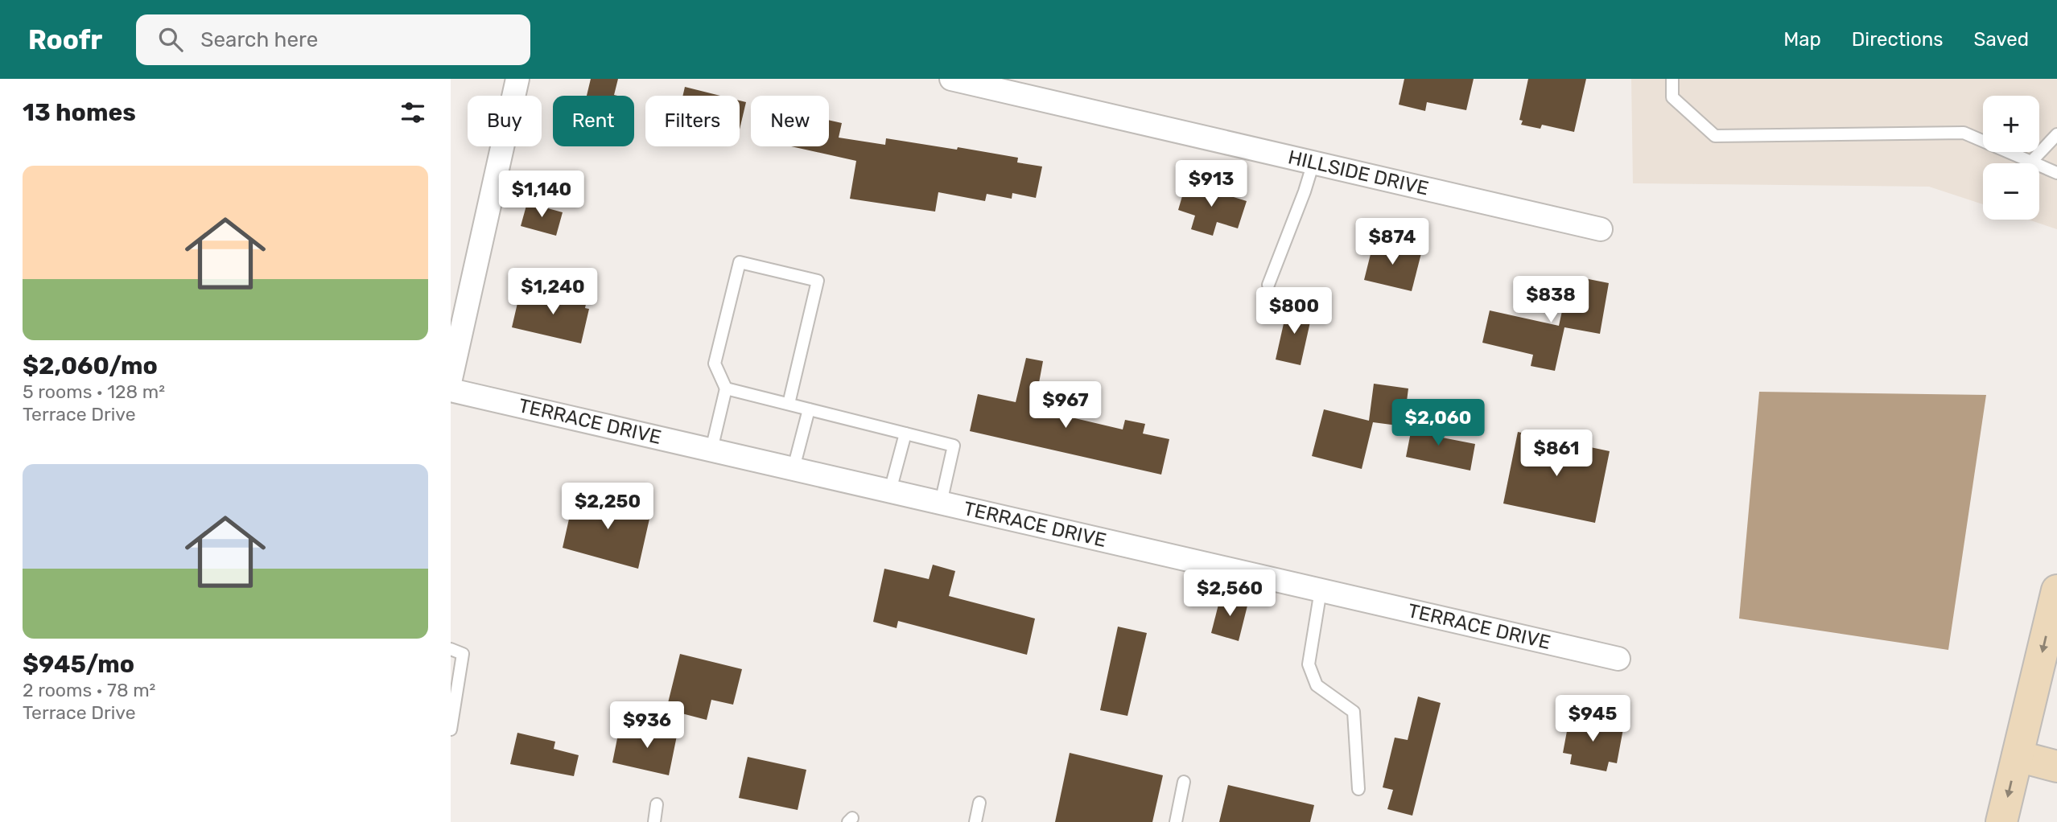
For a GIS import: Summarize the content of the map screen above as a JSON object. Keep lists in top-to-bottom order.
{
  "streets": {
    "street": ["HILLSIDE DRIVE", "TERRACE DRIVE"]
  },
  "page": {
    "header": "Roofr",
    "search": "Search here",
    "nav": ["Map", "Directions", "Saved"],
    "heading": "13 homes",
    "map_buttons": ["+", "−"],
    "chip": [
      "Buy",
      "Rent",
      "Filters",
      "New"
    ],
    "list": [
      {
        "name": "$2,060/mo",
        "note": "5 rooms · 128 m² · Terrace Drive"
      },
      {
        "name": "$945/mo",
        "note": "2 rooms · 78 m² · Terrace Drive"
      }
    ],
    "price": [
      "$913",
      "$1,140",
      "$874",
      "$1,240",
      "$838",
      "$800",
      "$967",
      "$2,060",
      "$861",
      "$2,250",
      "$2,560",
      "$945",
      "$936"
    ]
  }
}
